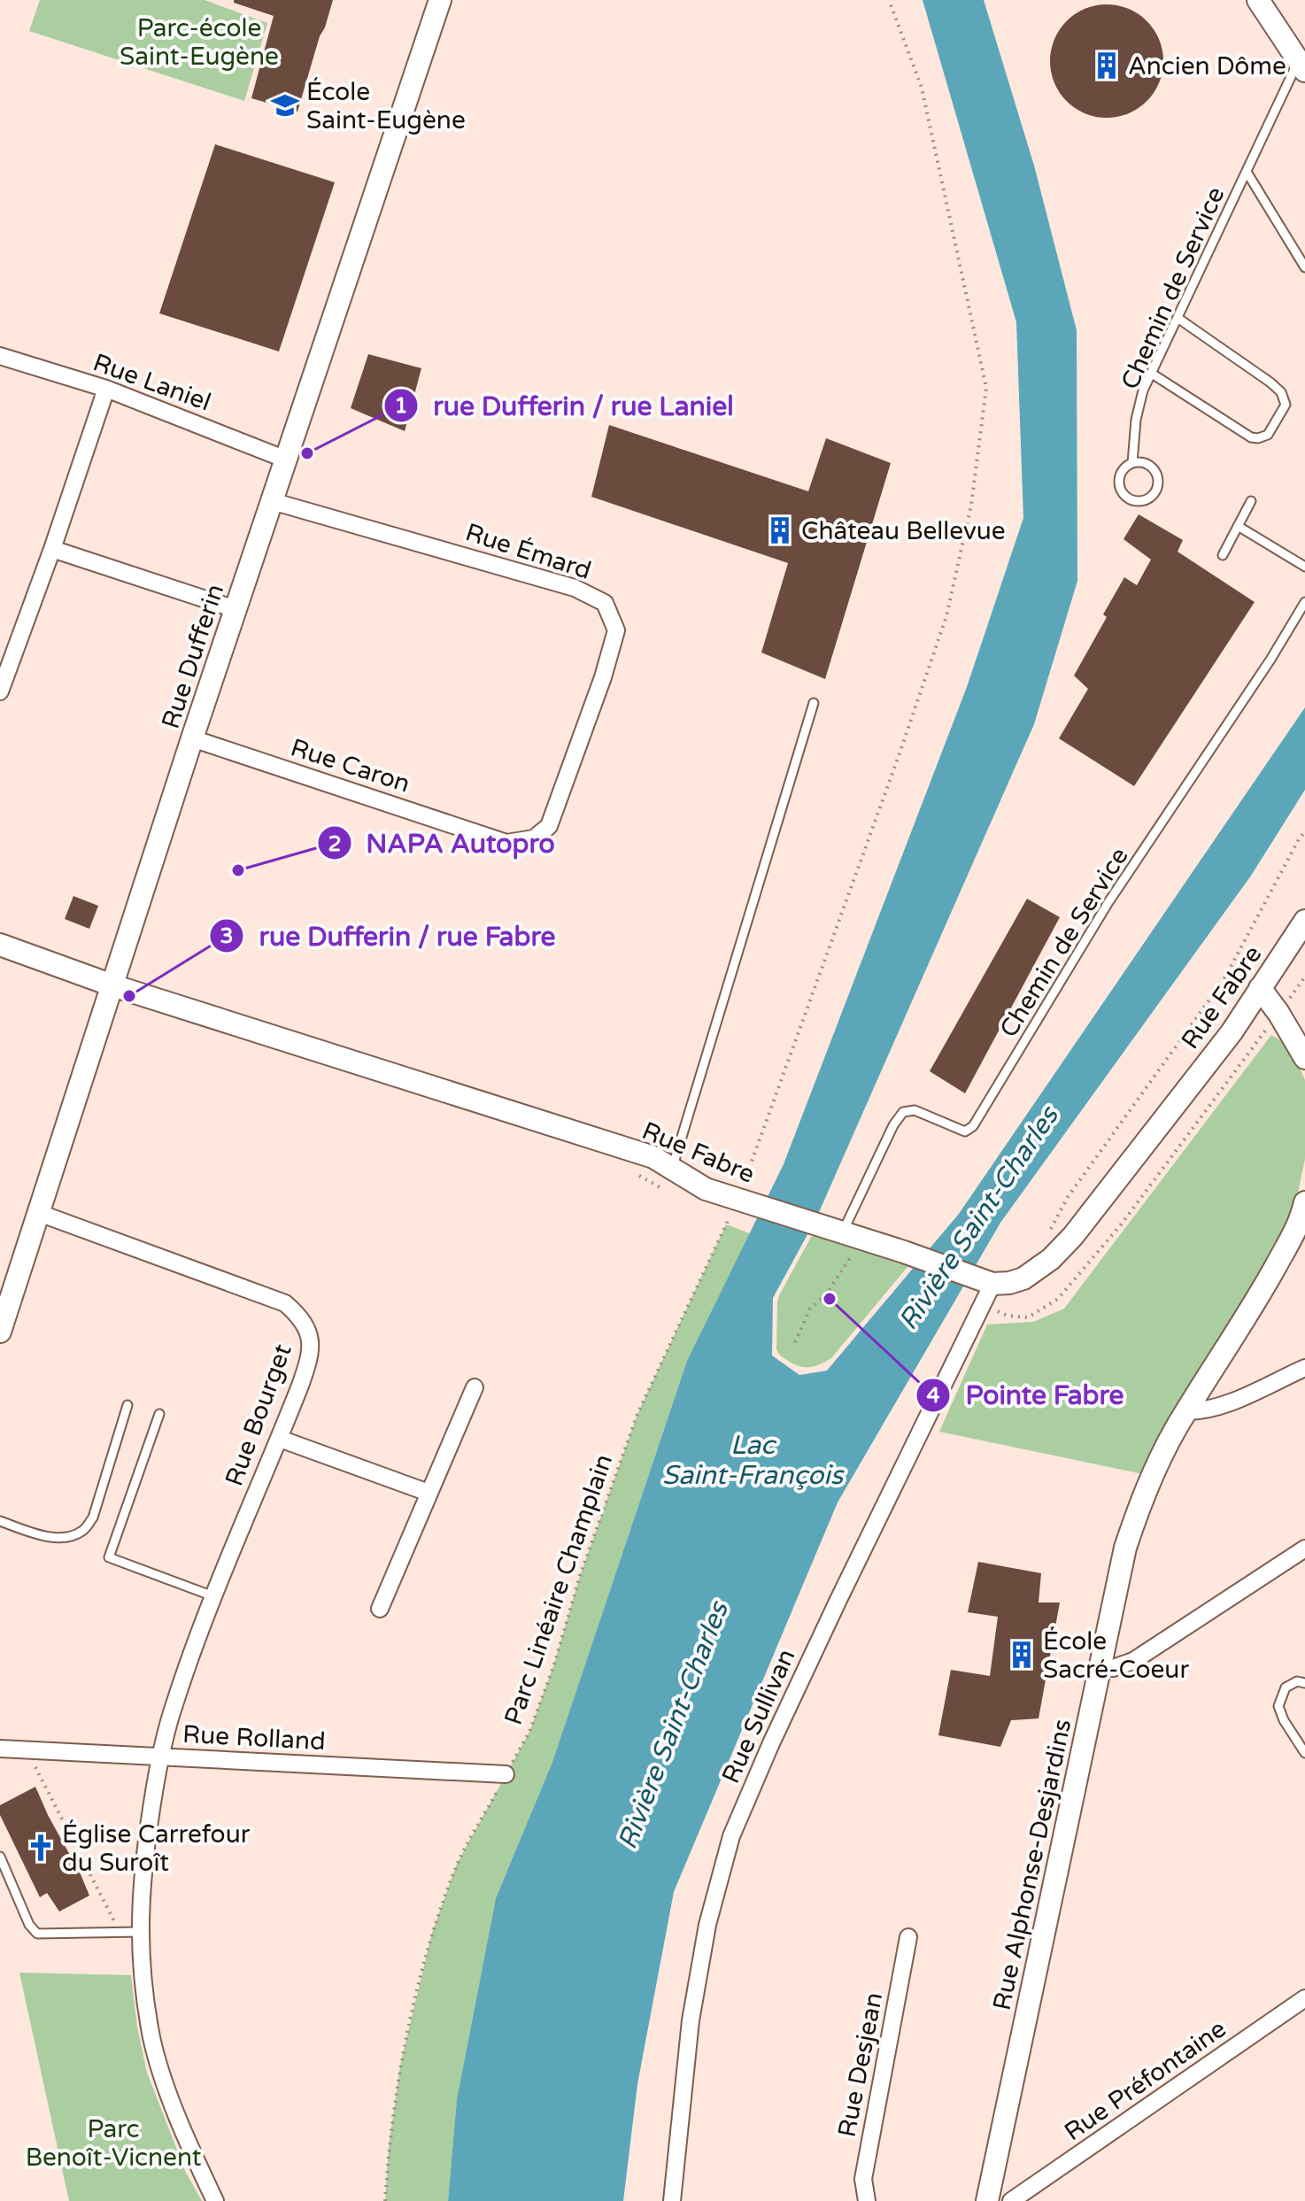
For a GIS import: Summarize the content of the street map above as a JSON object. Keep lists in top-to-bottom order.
{
  "streets": {
    "street": [
      "Rue Laniel",
      "Rue Émard",
      "Rue Dufferin",
      "Rue Caron",
      "Rue Fabre",
      "Rue Bourget",
      "Rue Sullivan",
      "Rue Rolland",
      "Rue Alphonse-Desjardins",
      "Rue Desjean",
      "Rue Préfontaine"
    ],
    "lane": ["Chemin de Service"],
    "path": ["Parc Linéaire Champlain"]
  },
  "crossings": [
    ["Chemin de Service", "Rue Fabre"],
    ["Rue Laniel", "Rue Dufferin"],
    ["Rue Émard", "Rue Dufferin"],
    ["Rue Émard", "Rue Caron"],
    ["Rue Dufferin", "Rue Caron"],
    ["Rue Dufferin", "Rue Fabre"],
    ["Rue Dufferin", "Rue Bourget"],
    ["Rue Fabre", "Parc Linéaire Champlain"],
    ["Rue Fabre", "Rue Sullivan"],
    ["Rue Bourget", "Rue Rolland"],
    ["Parc Linéaire Champlain", "Rue Rolland"]
  ],
  "water": ["Rivière Saint-Charles", "Lac Saint-François"],
  "parks": ["Parc-école Saint-Eugène", "Parc Benoît-Vicnent"],
  "places": {
    "building": ["Ancien Dôme", "Château Bellevue", "École Sacré-Coeur"],
    "school or university": ["École Saint-Eugène"],
    "other": [
      "rue Dufferin / rue Laniel",
      "NAPA Autopro",
      "rue Dufferin / rue Fabre",
      "Pointe Fabre"
    ],
    "church": ["Église Carrefour du Suroît"]
  }
}
